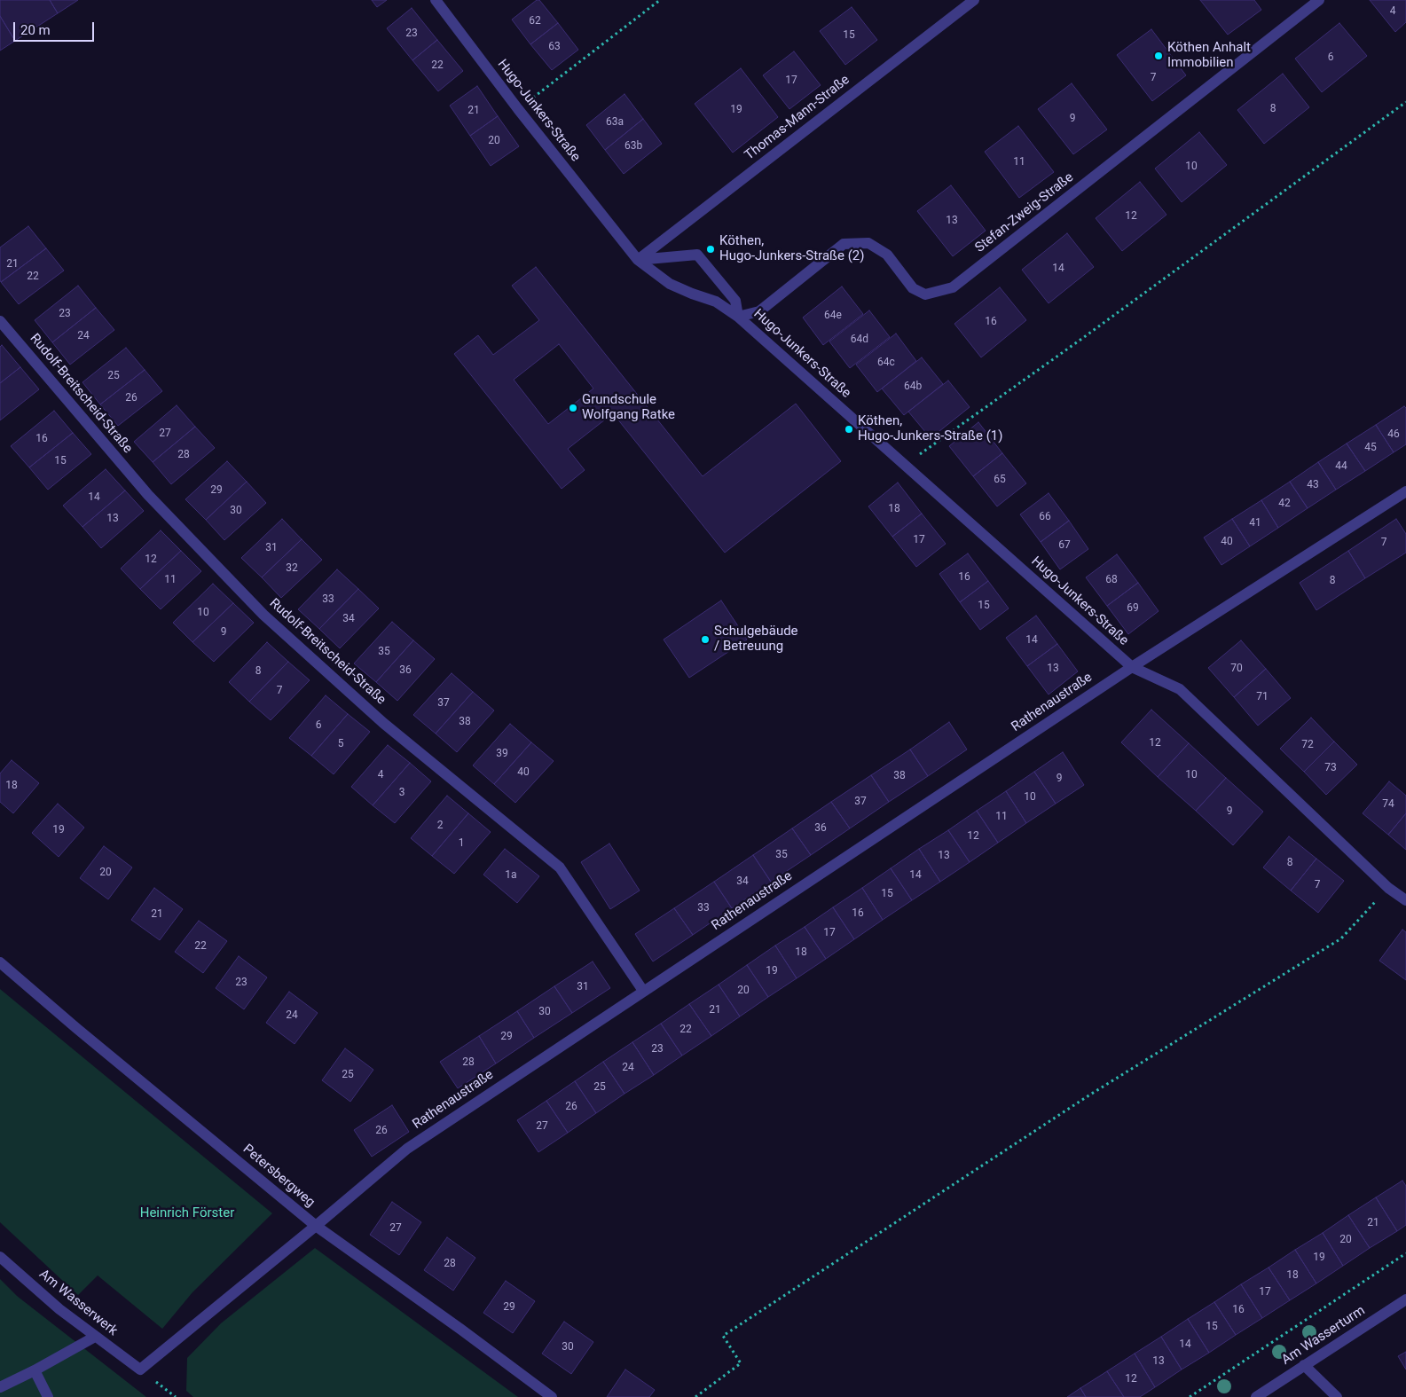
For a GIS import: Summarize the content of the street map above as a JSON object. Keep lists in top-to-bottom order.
{
  "streets": {
    "street": [
      "Hugo-Junkers-Straße",
      "Thomas-Mann-Straße",
      "Stefan-Zweig-Straße",
      "Rudolf-Breitscheid-Straße",
      "Rathenaustraße",
      "Petersbergweg",
      "Am Wasserwerk",
      "Am Wasserturm"
    ]
  },
  "crossings": [
    ["Hugo-Junkers-Straße", "Thomas-Mann-Straße"],
    ["Hugo-Junkers-Straße", "Stefan-Zweig-Straße"],
    ["Hugo-Junkers-Straße", "Rathenaustraße"],
    ["Rudolf-Breitscheid-Straße", "Rathenaustraße"],
    ["Rathenaustraße", "Petersbergweg"],
    ["Rathenaustraße", "Am Wasserwerk"]
  ],
  "parks": ["Heinrich Förster"],
  "places": [
    "Köthen Anhalt Immobilien",
    "Köthen, Hugo-Junkers-Straße (2)",
    "Grundschule Wolfgang Ratke",
    "Köthen, Hugo-Junkers-Straße (1)",
    "Schulgebäude / Betreuung"
  ],
  "house_numbers": [
    "4",
    "62",
    "23",
    "15",
    "63",
    "6",
    "22",
    "7",
    "17",
    "8",
    "19",
    "21",
    "9",
    "63a",
    "20",
    "63b",
    "11",
    "10",
    "12",
    "13",
    "21",
    "14",
    "22",
    "23",
    "64e",
    "16",
    "24",
    "64d",
    "64c",
    "25",
    "64b",
    "26",
    "27",
    "46",
    "16",
    "45",
    "28",
    "15",
    "44",
    "65",
    "43",
    "29",
    "14",
    "42",
    "18",
    "30",
    "66",
    "13",
    "41",
    "17",
    "40",
    "7",
    "67",
    "31",
    "12",
    "32",
    "16",
    "11",
    "68",
    "8",
    "33",
    "15",
    "69",
    "10",
    "34",
    "9",
    "14",
    "35",
    "13",
    "70",
    "36",
    "8",
    "7",
    "71",
    "37",
    "38",
    "6",
    "12",
    "5",
    "72",
    "39",
    "73",
    "40",
    "4",
    "10",
    "38",
    "9",
    "18",
    "3",
    "10",
    "37",
    "74",
    "9",
    "11",
    "2",
    "36",
    "19",
    "12",
    "1",
    "35",
    "13",
    "8",
    "20",
    "1a",
    "14",
    "34",
    "7",
    "15",
    "33",
    "16",
    "21",
    "17",
    "22",
    "18",
    "19",
    "23",
    "31",
    "20",
    "21",
    "30",
    "24",
    "22",
    "29",
    "23",
    "28",
    "24",
    "25",
    "25",
    "26",
    "27",
    "26",
    "21",
    "27",
    "20",
    "19",
    "28",
    "18",
    "17",
    "29",
    "16",
    "15",
    "14",
    "30",
    "13",
    "12"
  ],
  "scale_bar": "20 m"
}
